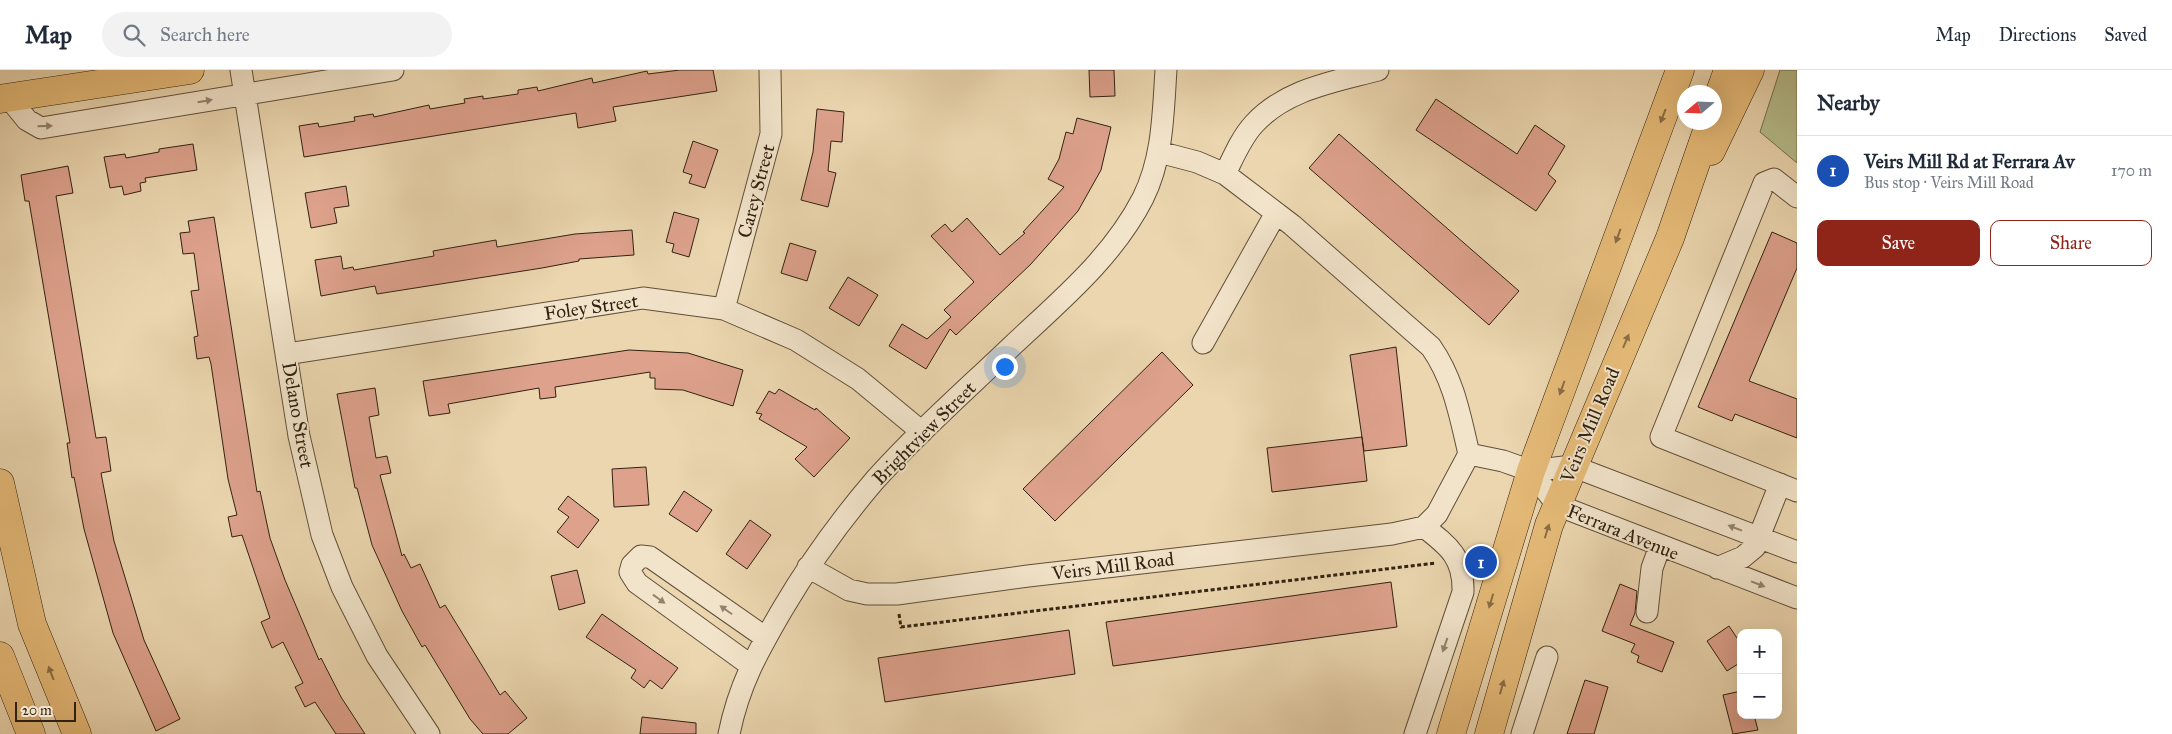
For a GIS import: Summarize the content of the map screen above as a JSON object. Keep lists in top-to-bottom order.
{
  "streets": {
    "main road": ["Veirs Mill Road"],
    "street": [
      "Carey Street",
      "Foley Street",
      "Delano Street",
      "Brightview Street",
      "Ferrara Avenue"
    ]
  },
  "crossings": [
    ["Carey Street", "Foley Street"],
    ["Foley Street", "Delano Street"],
    ["Foley Street", "Brightview Street"],
    ["Veirs Mill Road", "Brightview Street"],
    ["Veirs Mill Road", "Ferrara Avenue"]
  ],
  "scale_bar": "20 m",
  "north": "left",
  "page": {
    "header": "Map",
    "search": "Search here",
    "nav": ["Map", "Directions", "Saved"],
    "heading": "Nearby",
    "list": [
      {
        "mark": "1",
        "name": "Veirs Mill Rd at Ferrara Av",
        "note": "Bus stop · Veirs Mill Road",
        "value": "170 m"
      }
    ],
    "buttons": ["Save", "Share"],
    "pins": "1",
    "map_buttons": ["+", "−"],
    "scale": "20 m"
  }
}
